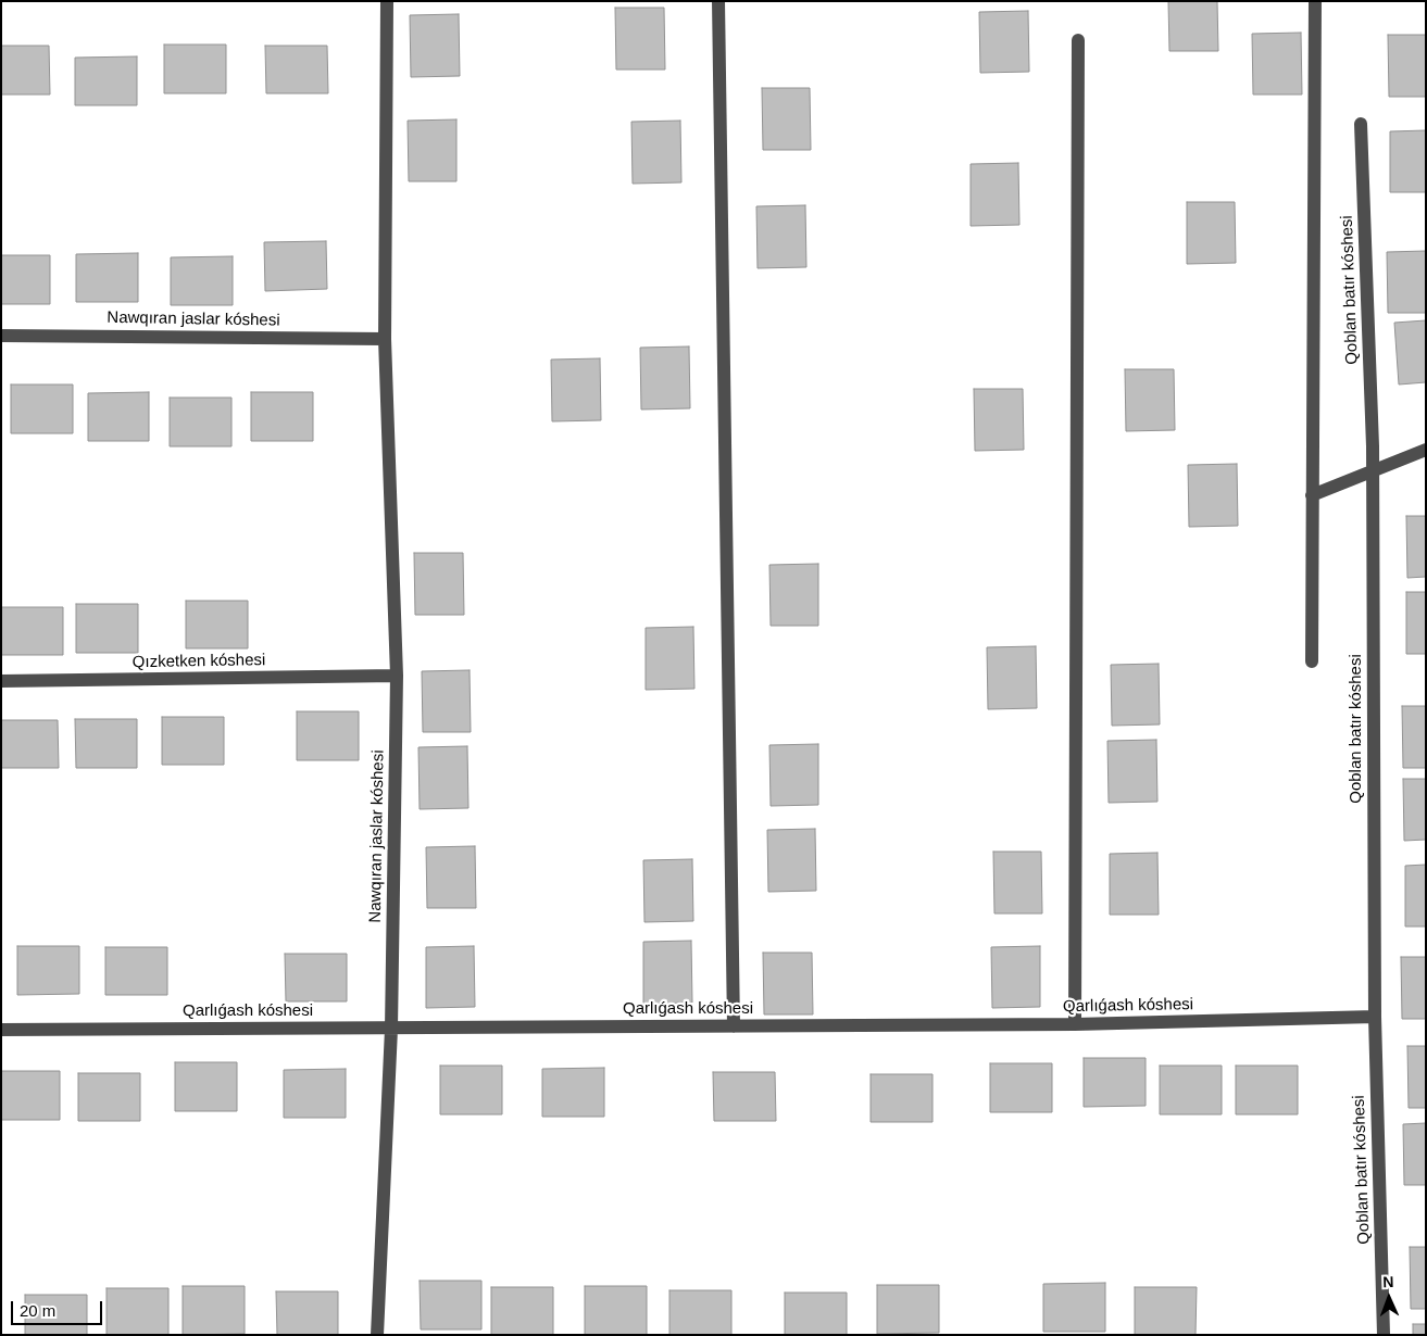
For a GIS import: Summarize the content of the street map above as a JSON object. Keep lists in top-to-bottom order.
{
  "streets": {
    "street": [
      "Qoblan batır kóshesi",
      "Nawqıran jaslar kóshesi",
      "Qızketken kóshesi",
      "Qarlıǵash kóshesi"
    ]
  },
  "crossings": [
    ["Qoblan batır kóshesi", "Qarlıǵash kóshesi"],
    ["Nawqıran jaslar kóshesi", "Qızketken kóshesi"],
    ["Nawqıran jaslar kóshesi", "Qarlıǵash kóshesi"]
  ],
  "scale_bar": "20 m",
  "north": "top"
}
